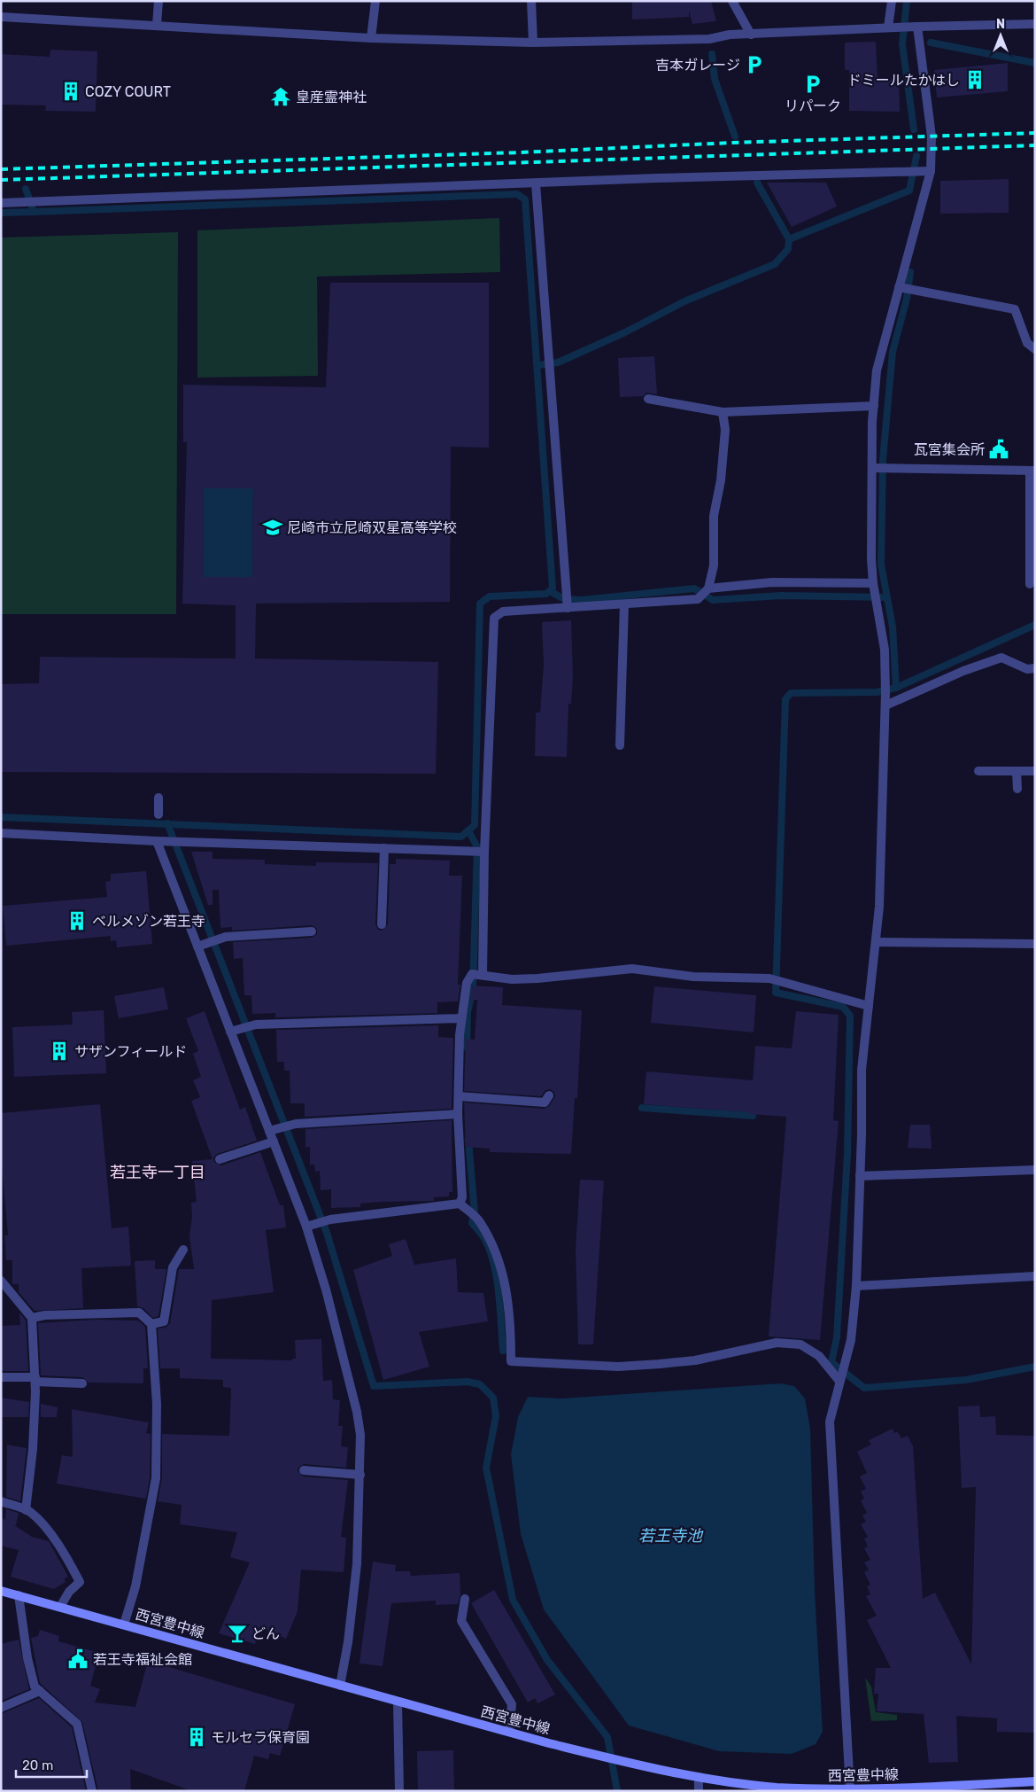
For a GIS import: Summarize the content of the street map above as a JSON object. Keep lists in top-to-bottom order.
{
  "streets": {
    "main road": ["西宮豊中線"]
  },
  "districts": ["若王寺一丁目"],
  "water": ["若王寺池"],
  "places": {
    "parking": ["吉本ガレージ", "リパーク"],
    "building": [
      "ドミールたかはし",
      "COZY COURT",
      "ベルメゾン若王寺",
      "サザンフィールド",
      "モルセラ保育園"
    ],
    "temple": ["皇産霊神社"],
    "public building": ["瓦宮集会所", "若王寺福祉会館"],
    "school or university": ["尼崎市立尼崎双星高等学校"],
    "bar": ["どん"]
  },
  "scale_bar": "20 m",
  "north": "top"
}
